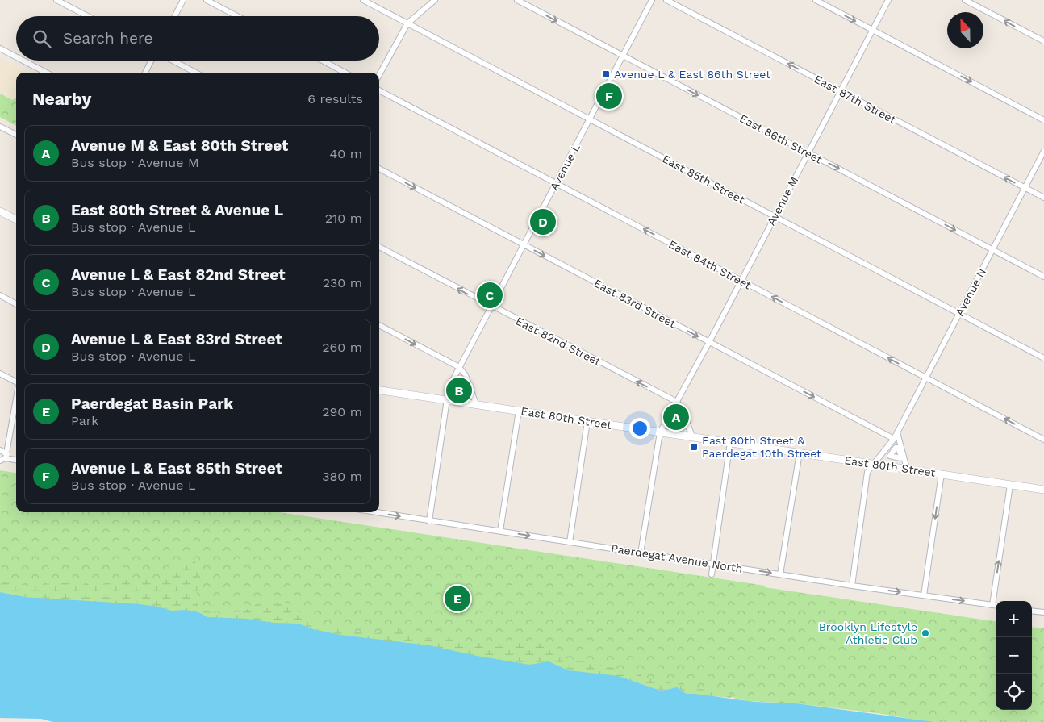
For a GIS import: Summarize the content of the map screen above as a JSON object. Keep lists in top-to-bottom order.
{
  "streets": {
    "street": [
      "East 87th Street",
      "East 86th Street",
      "Avenue L",
      "East 85th Street",
      "Avenue M",
      "East 84th Street",
      "Avenue N",
      "East 83rd Street",
      "East 82nd Street",
      "East 80th Street",
      "Paerdegat Avenue North"
    ]
  },
  "crossings": [
    ["East 87th Street", "Avenue M"],
    ["East 87th Street", "Avenue N"],
    ["East 86th Street", "Avenue L"],
    ["East 86th Street", "Avenue M"],
    ["East 86th Street", "Avenue N"],
    ["Avenue L", "East 85th Street"],
    ["Avenue L", "East 84th Street"],
    ["Avenue L", "East 83rd Street"],
    ["Avenue L", "East 82nd Street"],
    ["Avenue L", "East 80th Street"],
    ["Avenue L", "Paerdegat Avenue North"],
    ["East 85th Street", "Avenue M"],
    ["East 85th Street", "Avenue N"],
    ["Avenue M", "East 84th Street"],
    ["Avenue M", "East 83rd Street"],
    ["Avenue M", "East 82nd Street"],
    ["Avenue M", "East 80th Street"],
    ["Avenue M", "Paerdegat Avenue North"],
    ["East 84th Street", "Avenue N"],
    ["Avenue N", "East 83rd Street"],
    ["Avenue N", "East 80th Street"],
    ["Avenue N", "Paerdegat Avenue North"]
  ],
  "one_way": [
    "East 87th Street",
    "East 86th Street",
    "East 84th Street",
    "East 83rd Street",
    "East 82nd Street",
    "Paerdegat Avenue North"
  ],
  "places": {
    "transit": ["Avenue L & East 86th Street", "East 80th Street & Paerdegat 10th Street"],
    "other": ["Brooklyn Lifestyle Athletic Club"]
  },
  "north": "top",
  "page": {
    "search": "Search here",
    "heading": ["Nearby", "6 results"],
    "pins": [
      "F",
      "D",
      "C",
      "B",
      "A",
      "E"
    ],
    "list": [
      {
        "mark": "A",
        "name": "Avenue M & East 80th Street",
        "note": "Bus stop · Avenue M",
        "value": "40 m"
      },
      {
        "mark": "B",
        "name": "East 80th Street & Avenue L",
        "note": "Bus stop · Avenue L",
        "value": "210 m"
      },
      {
        "mark": "C",
        "name": "Avenue L & East 82nd Street",
        "note": "Bus stop · Avenue L",
        "value": "230 m"
      },
      {
        "mark": "D",
        "name": "Avenue L & East 83rd Street",
        "note": "Bus stop · Avenue L",
        "value": "260 m"
      },
      {
        "mark": "E",
        "name": "Paerdegat Basin Park",
        "note": "Park",
        "value": "290 m"
      },
      {
        "mark": "F",
        "name": "Avenue L & East 85th Street",
        "note": "Bus stop · Avenue L",
        "value": "380 m"
      }
    ],
    "map_buttons": ["+", "−"]
  }
}
